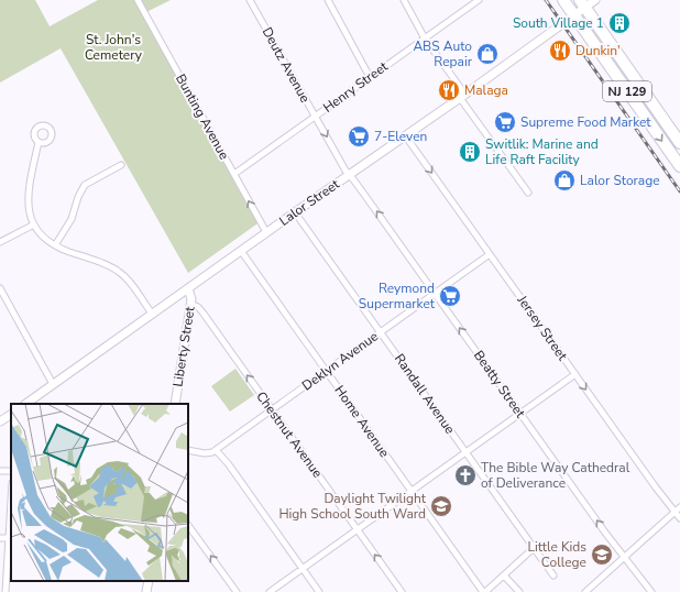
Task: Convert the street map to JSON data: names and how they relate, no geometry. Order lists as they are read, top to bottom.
{
  "streets": {
    "highway": ["NJ 129"],
    "main road": ["Lalor Street", "Liberty Street"],
    "street": [
      "Deutz Avenue",
      "Henry Street",
      "Bunting Avenue",
      "Jersey Street",
      "Deklyn Avenue",
      "Beatty Street",
      "Randall Avenue",
      "Home Avenue",
      "Chestnut Avenue"
    ]
  },
  "crossings": [
    ["Deutz Avenue", "Henry Street"],
    ["Deutz Avenue", "Lalor Street"],
    ["Deutz Avenue", "Beatty Street"],
    ["Henry Street", "Bunting Avenue"],
    ["NJ 129", "Lalor Street"],
    ["Bunting Avenue", "Lalor Street"],
    ["Lalor Street", "Jersey Street"],
    ["Lalor Street", "Liberty Street"],
    ["Lalor Street", "Beatty Street"],
    ["Lalor Street", "Randall Avenue"],
    ["Lalor Street", "Home Avenue"],
    ["Jersey Street", "Deklyn Avenue"],
    ["Liberty Street", "Chestnut Avenue"],
    ["Deklyn Avenue", "Beatty Street"],
    ["Deklyn Avenue", "Randall Avenue"],
    ["Deklyn Avenue", "Home Avenue"],
    ["Deklyn Avenue", "Chestnut Avenue"]
  ],
  "one_way": ["Jersey Street", "Beatty Street", "Chestnut Avenue"],
  "parks": ["St. John's Cemetery"],
  "places": {
    "building": ["South Village 1", "Switlik: Marine and Life Raft Facility"],
    "restaurant": ["Dunkin'", "Malaga"],
    "shop": ["ABS Auto Repair", "Lalor Storage"],
    "supermarket": ["Supreme Food Market", "7-Eleven", "Reymond Supermarket"],
    "church": ["The Bible Way Cathedral of Deliverance"],
    "school or university": ["Daylight Twilight High School South Ward", "Little Kids College"]
  }
}
